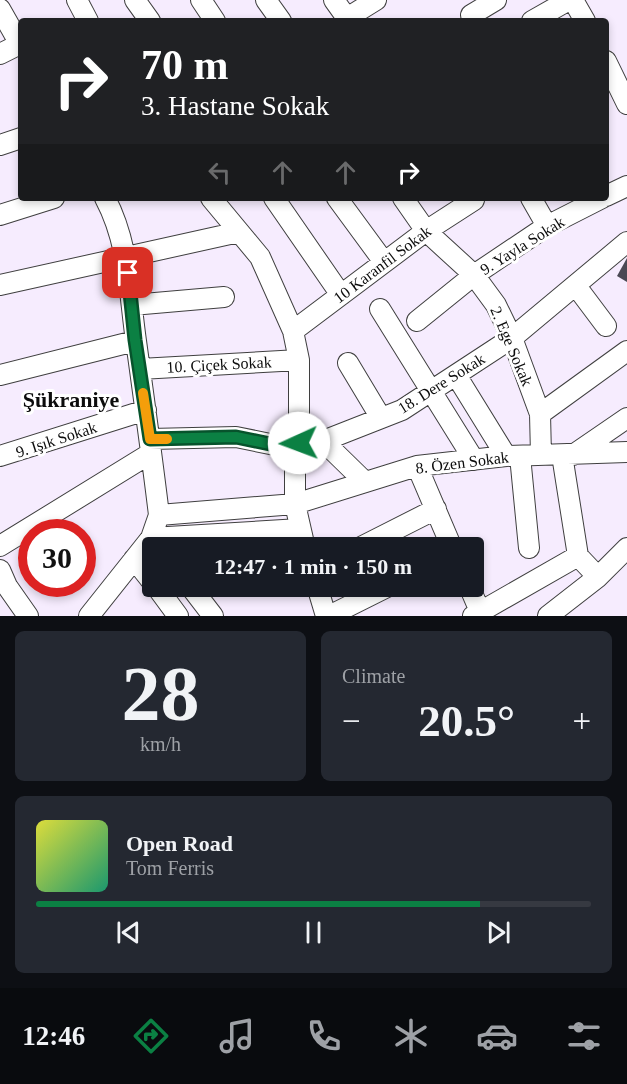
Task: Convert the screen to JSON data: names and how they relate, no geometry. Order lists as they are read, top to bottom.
{
  "streets": {
    "street": [
      "9. Yayla Sokak",
      "10 Karanfil Sokak",
      "2. Ege Sokak",
      "10. Çiçek Sokak",
      "18. Dere Sokak",
      "9. Işık Sokak",
      "8. Özen Sokak"
    ]
  },
  "crossings": [
    ["9. Yayla Sokak", "2. Ege Sokak"],
    ["10 Karanfil Sokak", "2. Ege Sokak"],
    ["2. Ege Sokak", "18. Dere Sokak"],
    ["2. Ege Sokak", "8. Özen Sokak"]
  ],
  "districts": ["Şükraniye"],
  "page": {
    "turn": ["70 m", "3. Hastane Sokak"],
    "limit": "30",
    "trip": "12:47 · 1 min · 150 m",
    "tile": [
      ["28", "km/h"],
      "Climate"
    ],
    "heat": ["−", "20.5°", "+"],
    "song": ["Open Road", "Tom Ferris"],
    "tabs": "12:46"
  }
}
